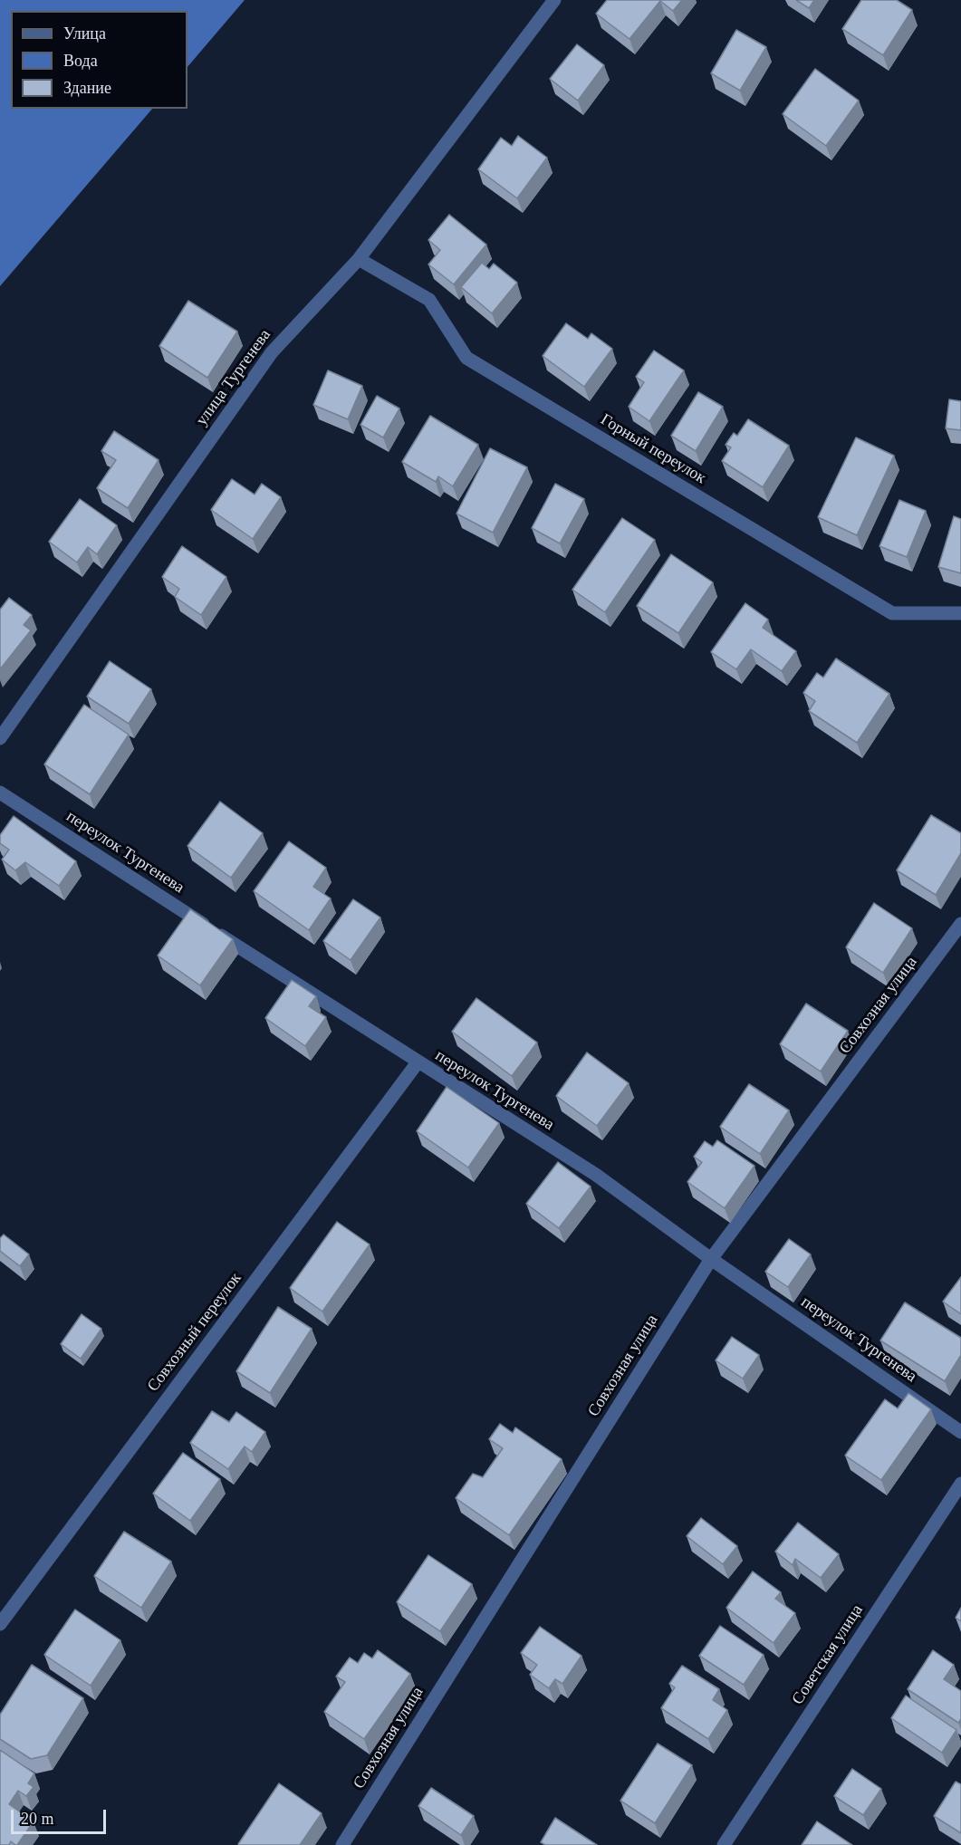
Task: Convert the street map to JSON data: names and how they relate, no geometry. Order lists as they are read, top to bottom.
{
  "streets": {
    "street": [
      "улица Тургенева",
      "Горный переулок",
      "переулок Тургенева",
      "Совхозная улица",
      "Совхозный переулок",
      "Советская улица"
    ]
  },
  "crossings": [
    ["улица Тургенева", "Горный переулок"],
    ["переулок Тургенева", "Совхозная улица"],
    ["переулок Тургенева", "Совхозный переулок"]
  ],
  "legend": ["Улица", "Вода", "Здание"],
  "scale_bar": "20 m"
}
